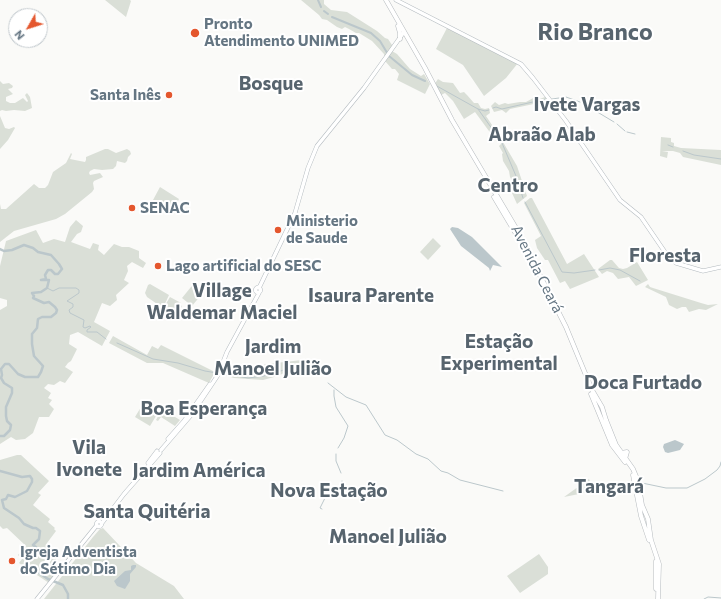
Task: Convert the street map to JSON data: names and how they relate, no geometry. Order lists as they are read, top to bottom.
{
  "streets": {
    "main road": ["Avenida Ceará"]
  },
  "districts": [
    "Rio Branco",
    "Bosque",
    "Ivete Vargas",
    "Abraão Alab",
    "Centro",
    "Floresta",
    "Village Waldemar Maciel",
    "Isaura Parente",
    "Estação Experimental",
    "Jardim Manoel Julião",
    "Doca Furtado",
    "Boa Esperança",
    "Vila Ivonete",
    "Jardim América",
    "Tangará",
    "Nova Estação",
    "Santa Quitéria",
    "Manoel Julião"
  ],
  "places": [
    "Pronto Atendimento UNIMED",
    "Santa Inês",
    "SENAC",
    "Ministerio de Saude",
    "Lago artificial do SESC",
    "Igreja Adventista do Sétimo Dia"
  ],
  "north": "bottom left"
}
